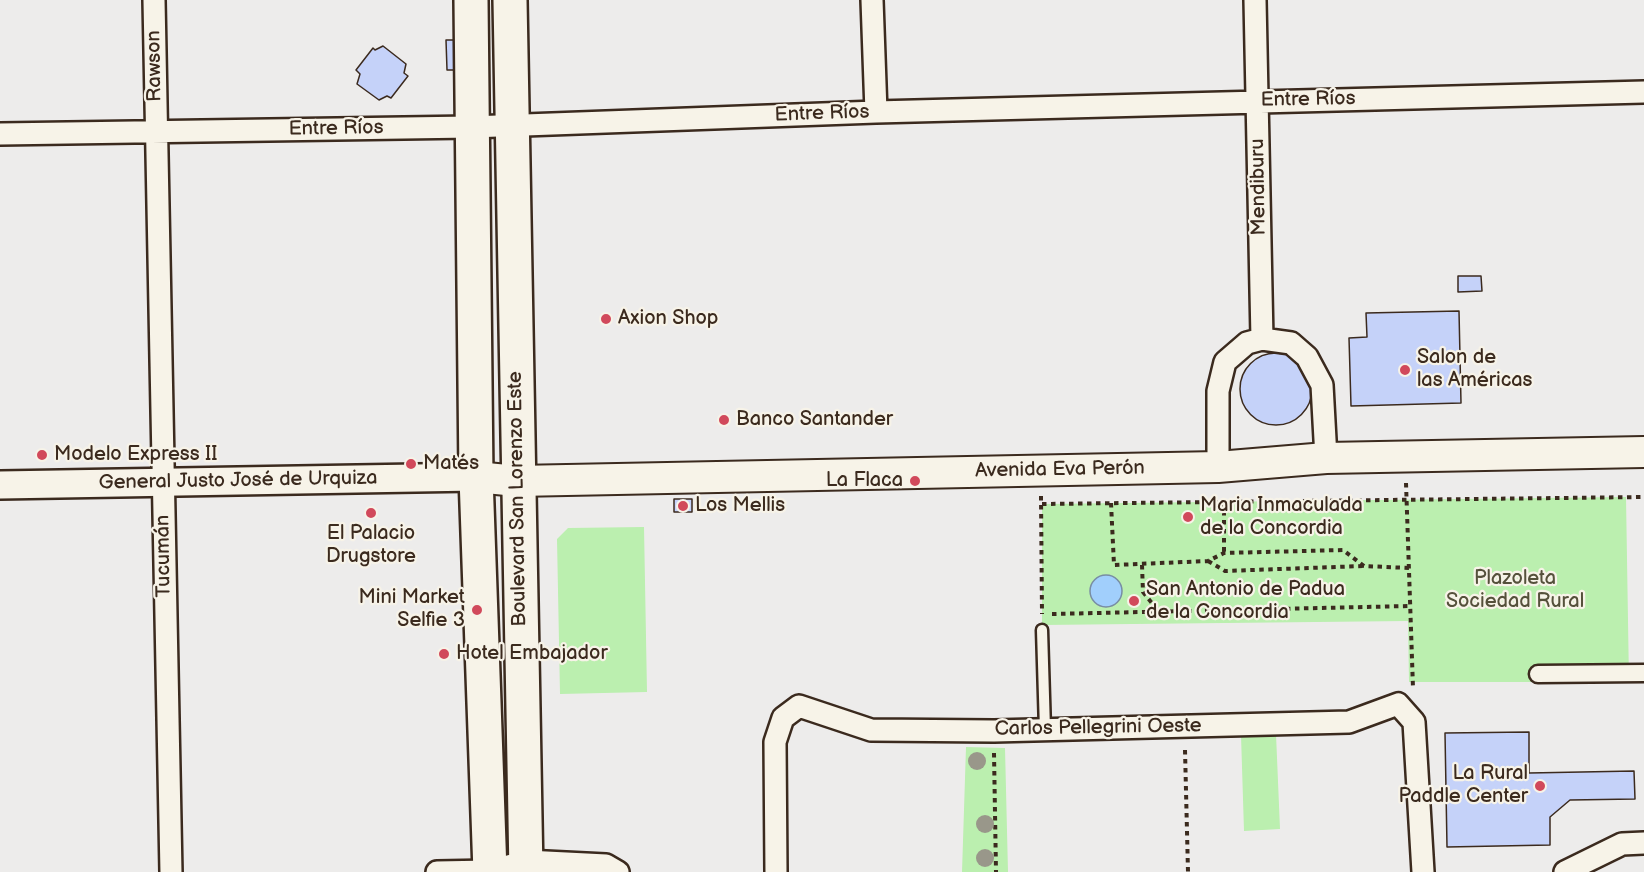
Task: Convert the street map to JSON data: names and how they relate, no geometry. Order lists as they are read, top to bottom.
{
  "streets": {
    "main road": ["Avenida Eva Perón", "Boulevard San Lorenzo Este"],
    "street": [
      "Rawson",
      "Entre Ríos",
      "Mendiburu",
      "General Justo José de Urquiza",
      "Tucumán",
      "Carlos Pellegrini Oeste"
    ]
  },
  "crossings": [
    ["Rawson", "Entre Ríos"],
    ["Rawson", "Tucumán"],
    ["Entre Ríos", "Mendiburu"],
    ["Entre Ríos", "Boulevard San Lorenzo Este"],
    ["Entre Ríos", "Tucumán"],
    ["Avenida Eva Perón", "General Justo José de Urquiza"],
    ["Avenida Eva Perón", "Boulevard San Lorenzo Este"],
    ["General Justo José de Urquiza", "Boulevard San Lorenzo Este"],
    ["General Justo José de Urquiza", "Tucumán"]
  ],
  "parks": ["Plazoleta Sociedad Rural"],
  "places": [
    "Axion Shop",
    "Salon de las Américas",
    "Banco Santander",
    "Modelo Express II",
    "Matés",
    "La Flaca",
    "Los Mellis",
    "El Palacio Drugstore",
    "Maria Inmaculada de la Concordia",
    "San Antonio de Padua de la Concordia",
    "Mini Market Selfie 3",
    "Hotel Embajador",
    "La Rural Paddle Center"
  ]
}
